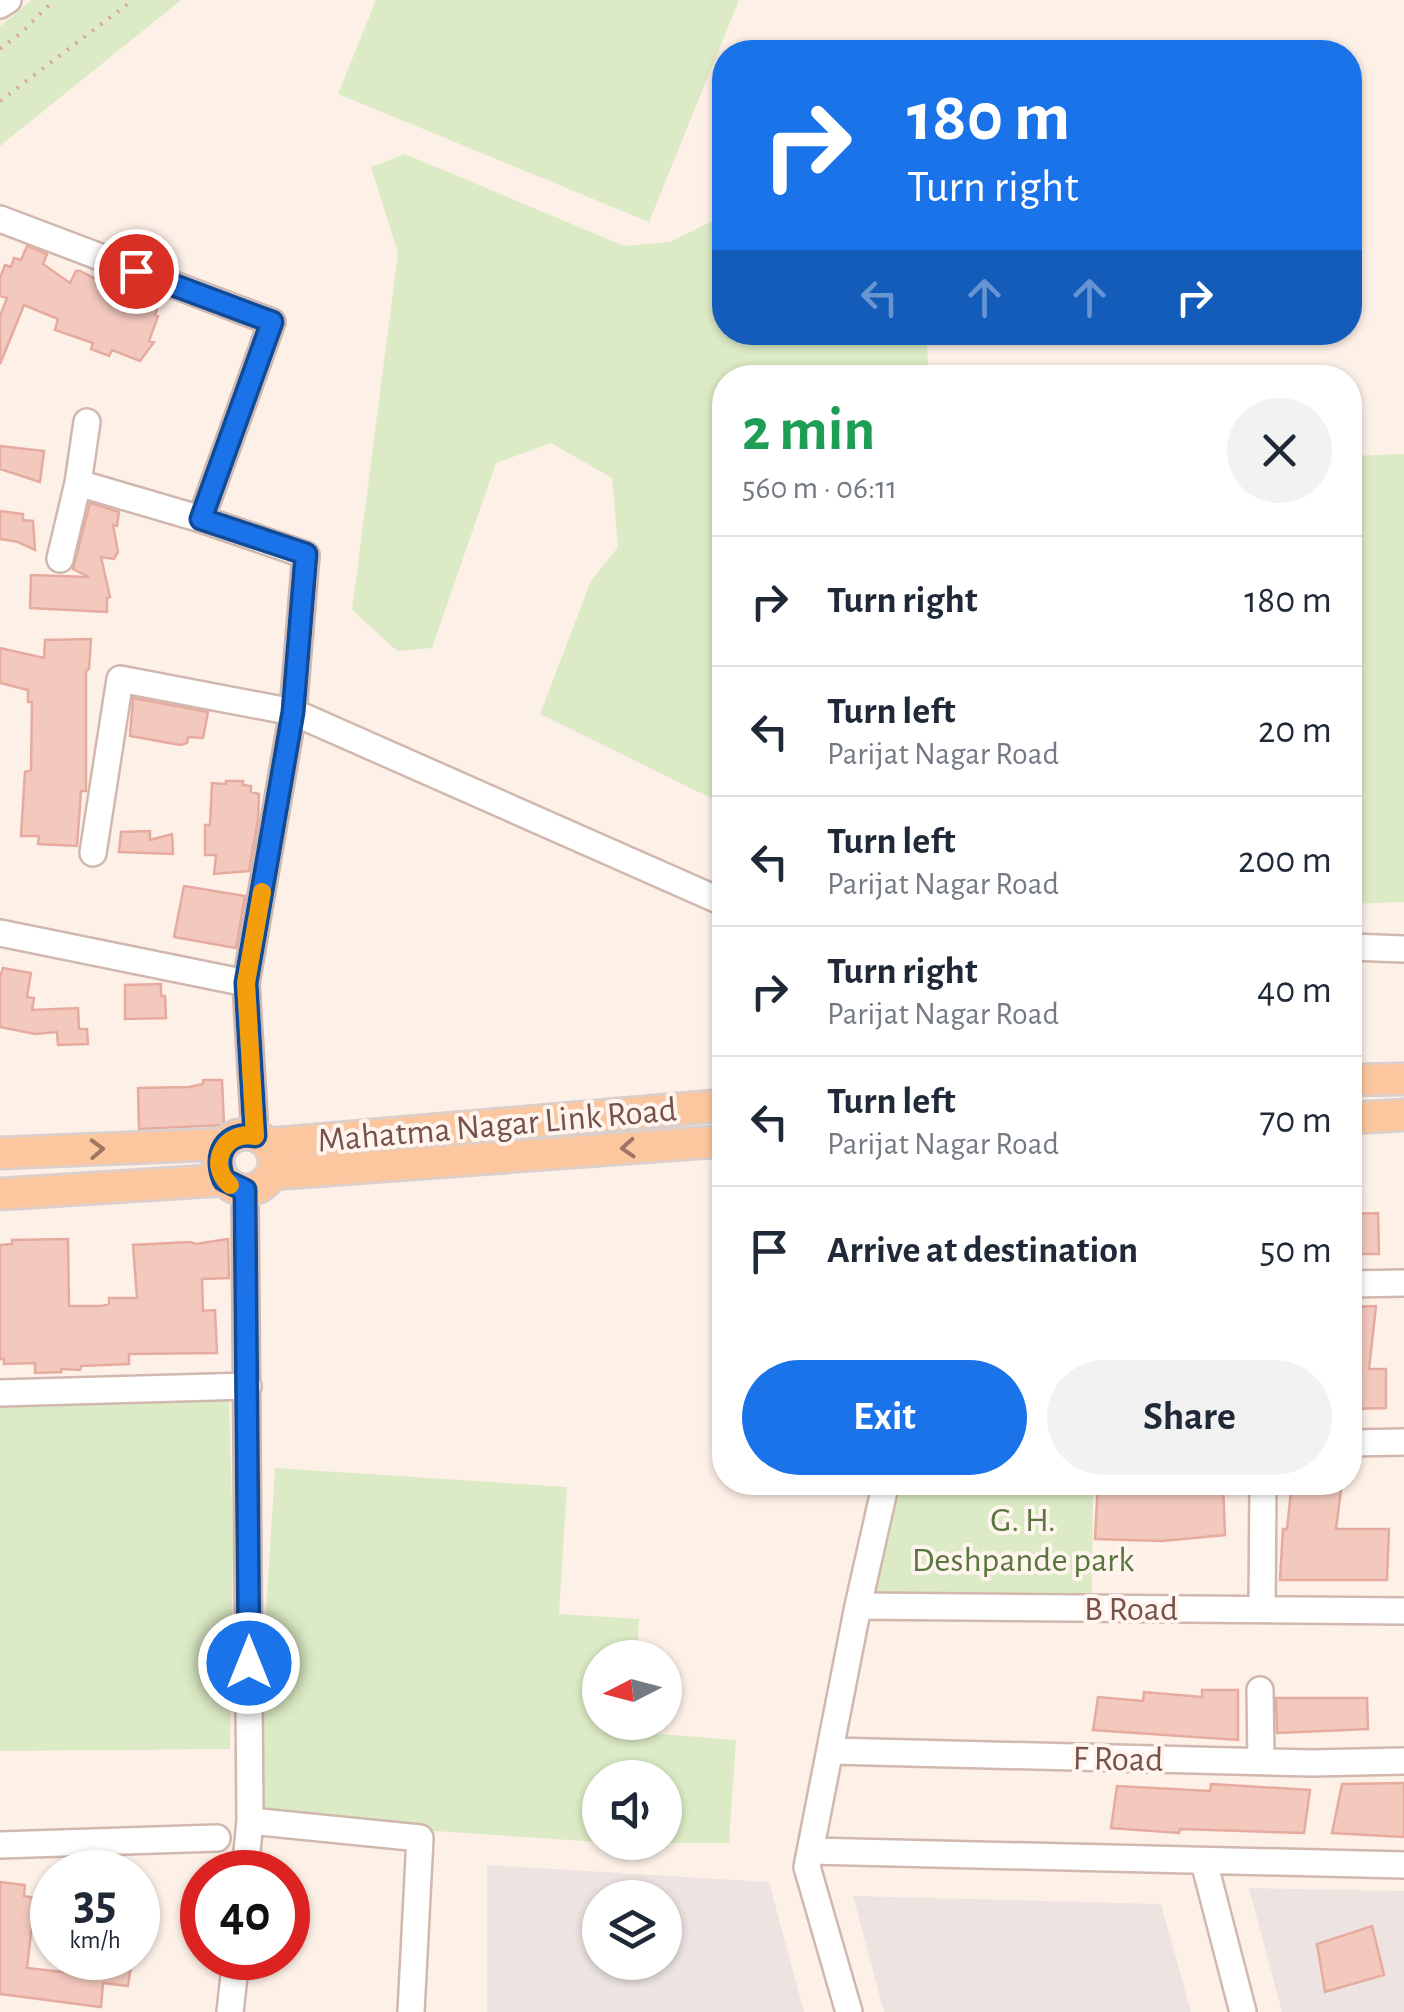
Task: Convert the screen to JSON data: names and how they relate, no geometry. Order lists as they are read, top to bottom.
{
  "streets": {
    "main road": ["Mahatma Nagar Link Road"],
    "street": ["B Road", "F Road"]
  },
  "parks": ["G. H. Deshpande park"],
  "north": "left",
  "page": {
    "turn": ["180 m", "Turn right"],
    "heading": ["2 min", "560 m · 06:11"],
    "list": [
      {
        "name": "Turn right",
        "value": "180 m"
      },
      {
        "name": "Turn left",
        "note": "Parijat Nagar Road",
        "value": "20 m"
      },
      {
        "name": "Turn left",
        "note": "Parijat Nagar Road",
        "value": "200 m"
      },
      {
        "name": "Turn right",
        "note": "Parijat Nagar Road",
        "value": "40 m"
      },
      {
        "name": "Turn left",
        "note": "Parijat Nagar Road",
        "value": "70 m"
      },
      {
        "name": "Arrive at destination",
        "value": "50 m"
      }
    ],
    "buttons": ["Exit", "Share"],
    "speed": "35 km/h",
    "limit": "40"
  }
}
